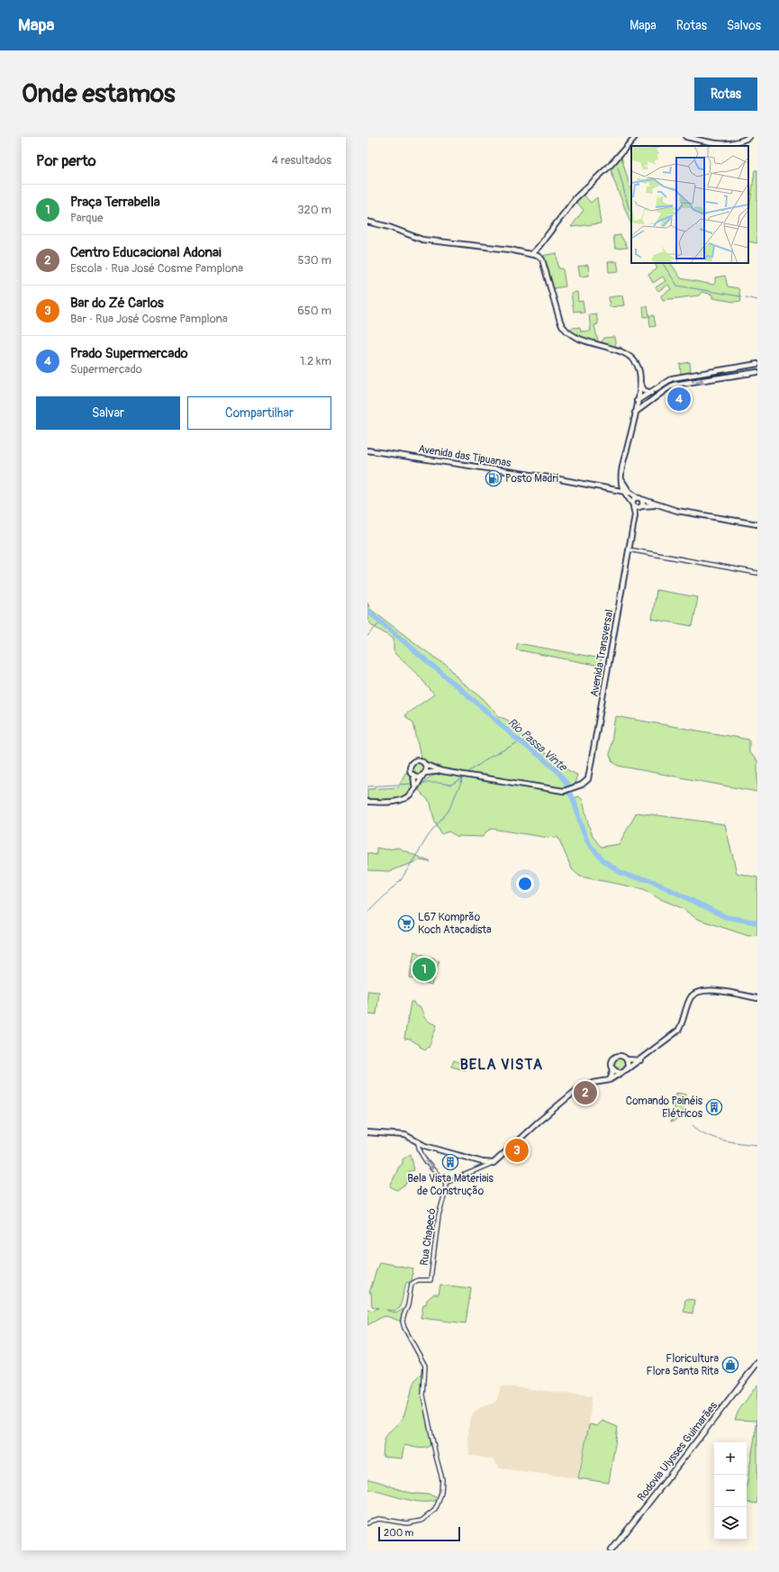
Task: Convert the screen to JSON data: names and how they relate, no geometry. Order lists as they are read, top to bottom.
{
  "streets": {
    "highway": ["Rodovia Ulysses Guimarães"],
    "main road": ["Avenida das Tipuanas", "Avenida Transversal"],
    "street": ["Rua Chapecó"]
  },
  "districts": ["BELA VISTA"],
  "water": ["Rio Passa Vinte"],
  "places": {
    "fuel station": ["Posto Madri"],
    "supermarket": ["L67 Komprão Koch Atacadista"],
    "building": ["Comando Painéis Elétricos", "Bela Vista Materiais de Construção"],
    "shop": ["Floricultura Flora Santa Rita"]
  },
  "scale_bar": "200 m",
  "page": {
    "header": "Mapa",
    "nav": ["Mapa", "Rotas", "Salvos"],
    "buttons": [
      "Rotas",
      ["Salvar", "Compartilhar"]
    ],
    "title": "Onde estamos",
    "heading": ["Por perto", "4 resultados"],
    "list": [
      {
        "mark": "1",
        "name": "Praça Terrabella",
        "note": "Parque",
        "value": "320 m"
      },
      {
        "mark": "2",
        "name": "Centro Educacional Adonai",
        "note": "Escola · Rua José Cosme Pamplona",
        "value": "530 m"
      },
      {
        "mark": "3",
        "name": "Bar do Zé Carlos",
        "note": "Bar · Rua José Cosme Pamplona",
        "value": "650 m"
      },
      {
        "mark": "4",
        "name": "Prado Supermercado",
        "note": "Supermercado",
        "value": "1.2 km"
      }
    ],
    "pins": [
      "4",
      "1",
      "2",
      "3"
    ],
    "map_buttons": ["+", "−"],
    "scale": "200 m"
  }
}
